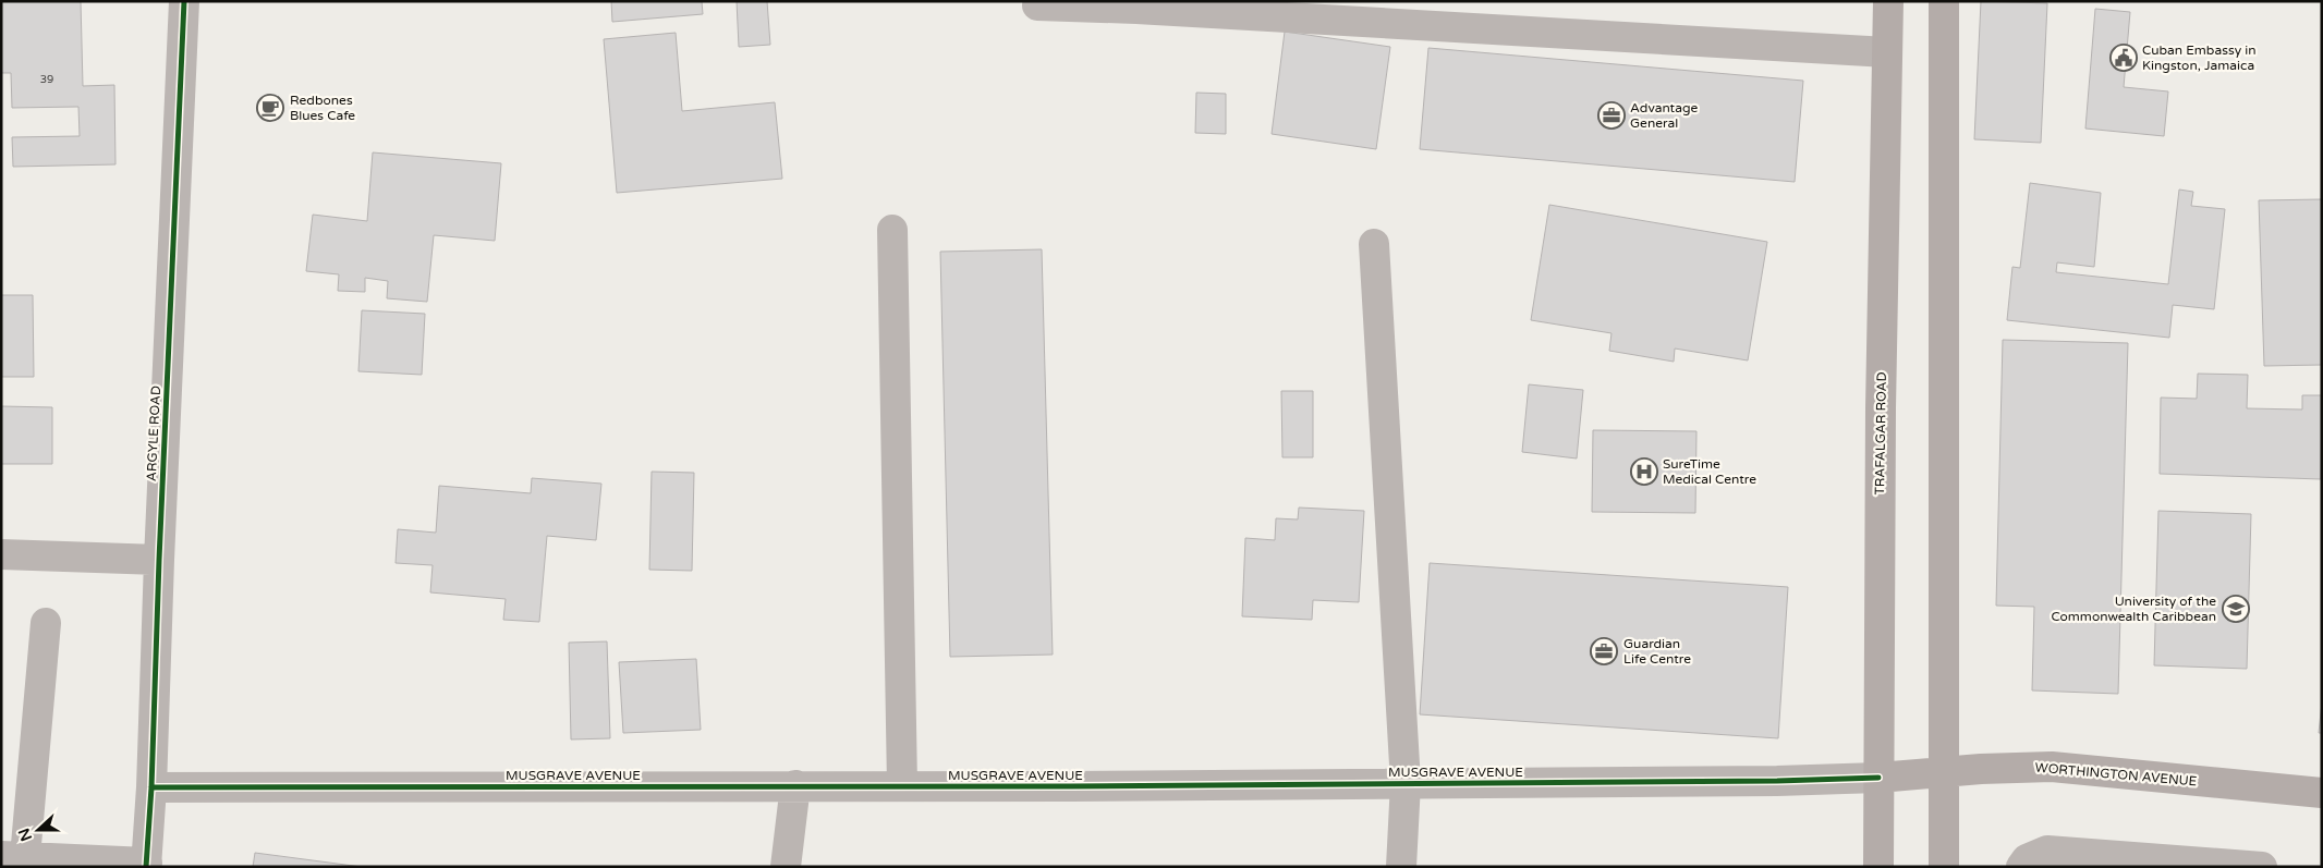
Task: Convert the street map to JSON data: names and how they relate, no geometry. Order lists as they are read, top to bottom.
{
  "streets": {
    "main road": ["TRAFALGAR ROAD", "WORTHINGTON AVENUE"],
    "street": ["ARGYLE ROAD", "MUSGRAVE AVENUE"]
  },
  "crossings": [
    ["ARGYLE ROAD", "MUSGRAVE AVENUE"],
    ["TRAFALGAR ROAD", "MUSGRAVE AVENUE"],
    ["TRAFALGAR ROAD", "WORTHINGTON AVENUE"],
    ["MUSGRAVE AVENUE", "WORTHINGTON AVENUE"]
  ],
  "places": {
    "public building": ["Cuban Embassy in Kingston, Jamaica"],
    "cafe": ["Redbones Blues Cafe"],
    "office": ["Advantage General", "Guardian Life Centre"],
    "hospital": ["SureTime Medical Centre"],
    "school or university": ["University of the Commonwealth Caribbean"]
  },
  "house_numbers": ["39"],
  "north": "left"
}
